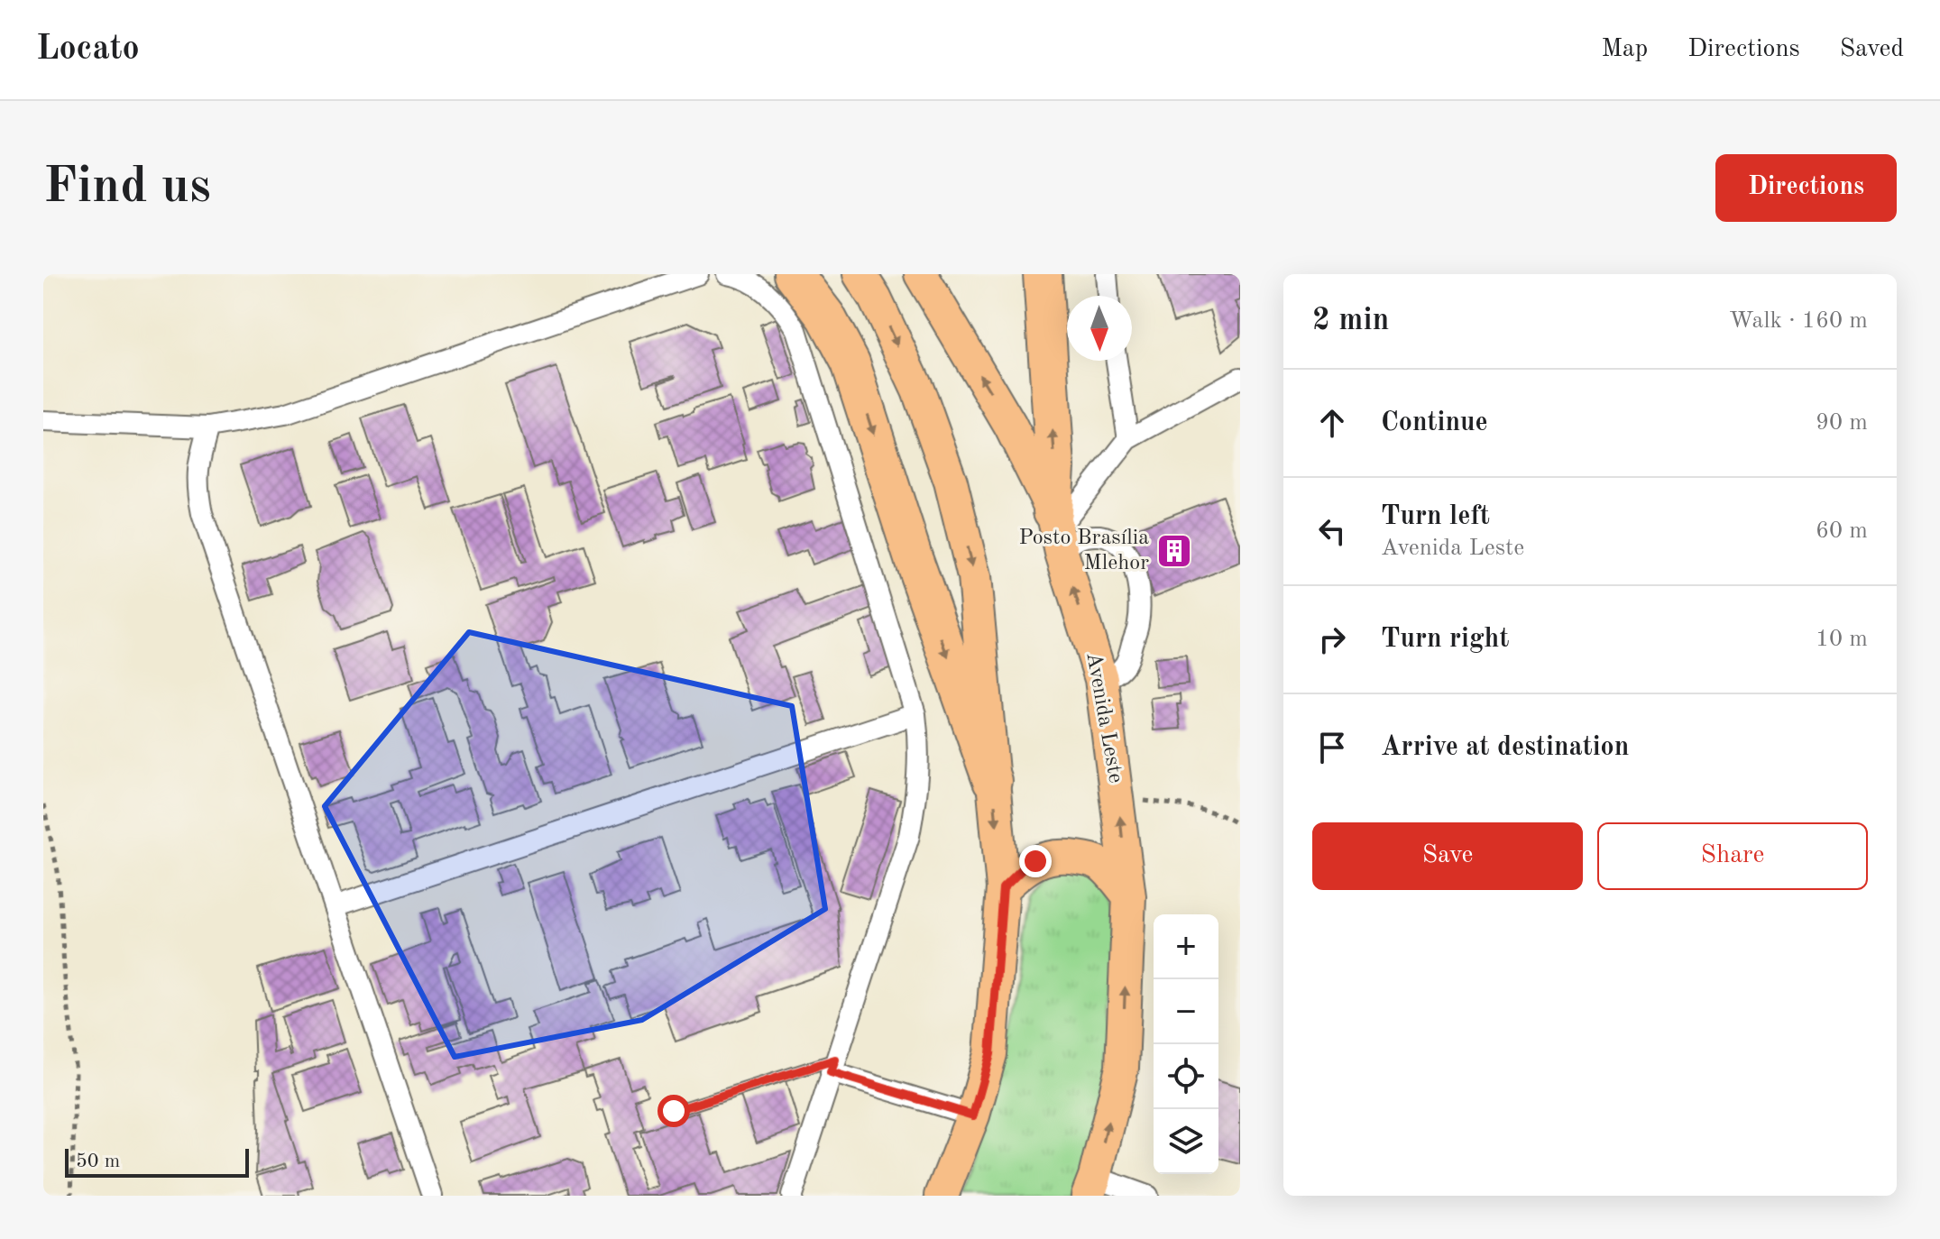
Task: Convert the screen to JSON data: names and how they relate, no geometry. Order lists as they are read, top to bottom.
{
  "streets": {
    "main road": ["Avenida Leste"]
  },
  "places": {
    "building": ["Posto Brasília Mlehor"]
  },
  "scale_bar": "50 m",
  "north": "bottom",
  "page": {
    "header": "Locato",
    "nav": ["Map", "Directions", "Saved"],
    "buttons": [
      "Directions",
      ["Save", "Share"]
    ],
    "title": "Find us",
    "heading": ["2 min", "Walk · 160 m"],
    "list": [
      ["Continue", "90 m"],
      ["Turn left", "Avenida Leste", "60 m"],
      ["Turn right", "10 m"],
      "Arrive at destination"
    ],
    "map_buttons": ["+", "−"],
    "scale": "50 m"
  }
}
